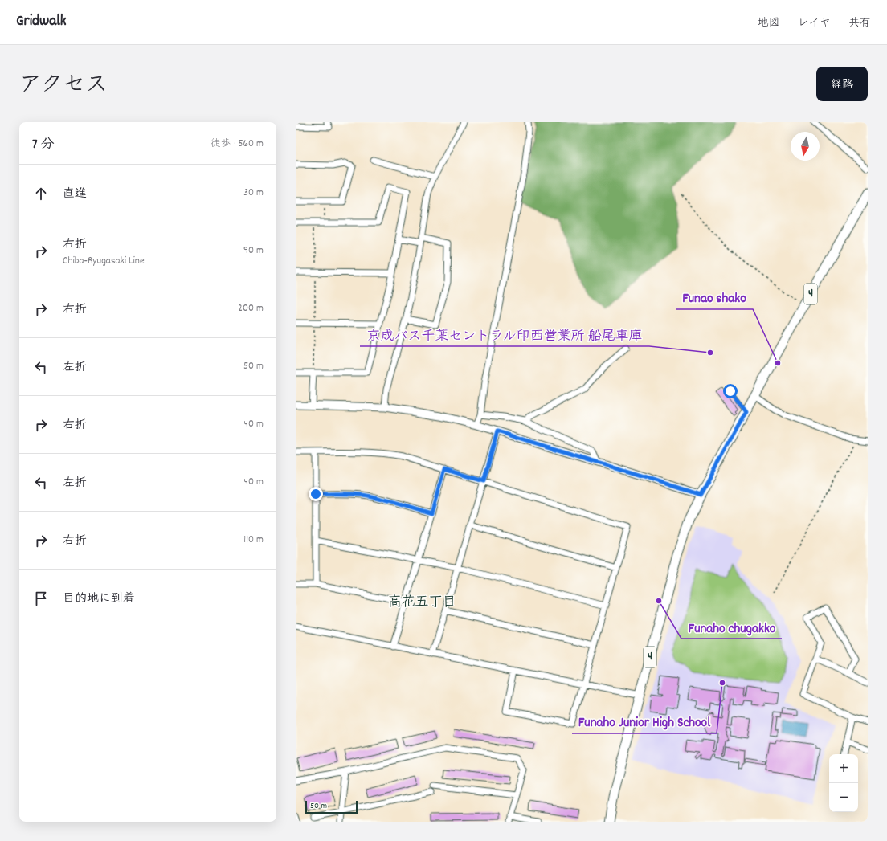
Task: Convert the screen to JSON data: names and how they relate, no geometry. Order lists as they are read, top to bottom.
{
  "streets": {
    "main road": ["4"]
  },
  "districts": ["高花五丁目"],
  "places": [
    "京成バス千葉セントラル印西営業所 船尾車庫",
    "Funao shako",
    "Funaho chugakko",
    "Funaho Junior High School"
  ],
  "scale_bar": "50 m",
  "north": "bottom",
  "page": {
    "header": "Gridwalk",
    "nav": ["地図", "レイヤ", "共有"],
    "title": "アクセス",
    "buttons": "経路",
    "heading": ["7 分", "徒歩 · 560 m"],
    "list": [
      ["直進", "30 m"],
      ["右折", "Chiba-Ryugasaki Line", "90 m"],
      ["右折", "200 m"],
      ["左折", "50 m"],
      ["右折", "40 m"],
      ["左折", "40 m"],
      ["右折", "110 m"],
      "目的地に到着"
    ],
    "map_buttons": ["+", "−"],
    "scale": "50 m"
  }
}
